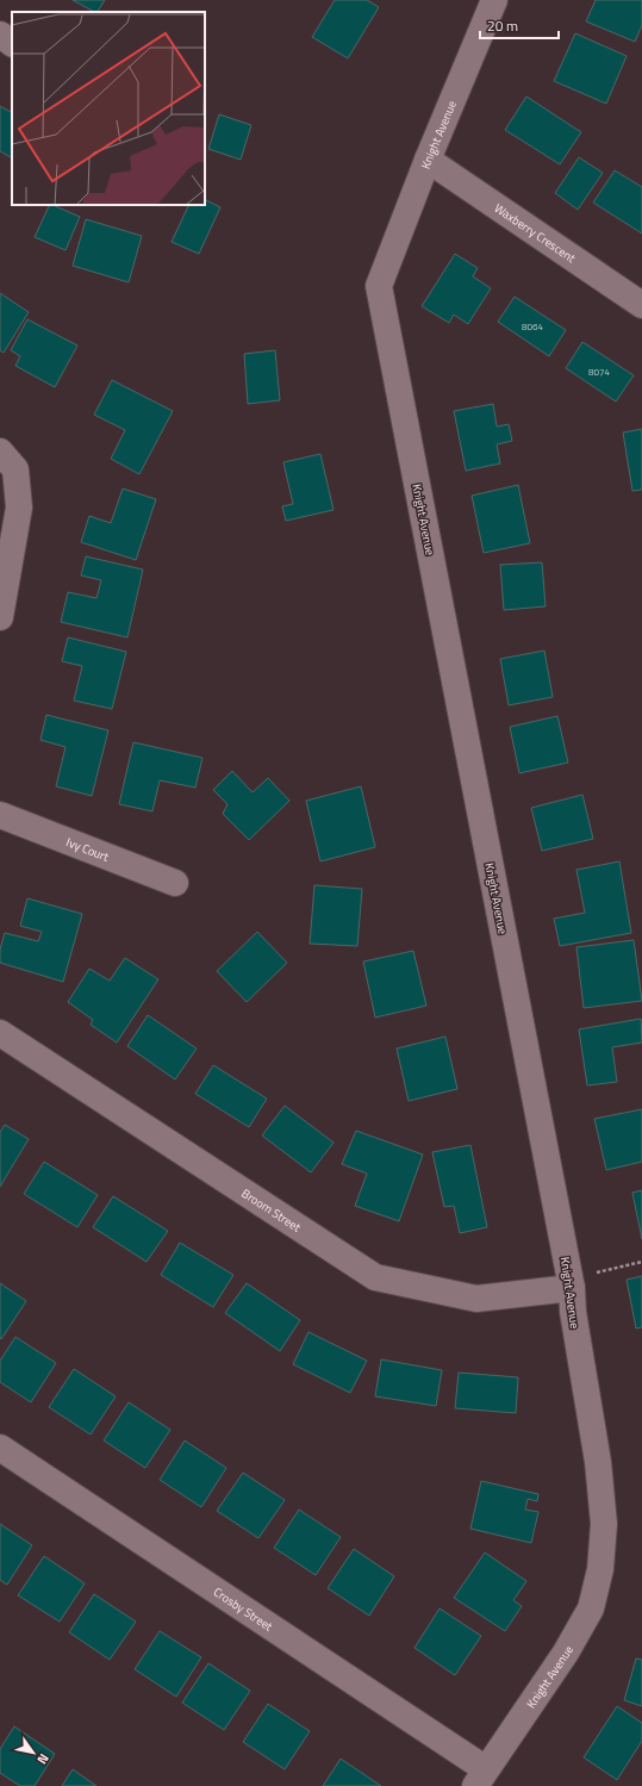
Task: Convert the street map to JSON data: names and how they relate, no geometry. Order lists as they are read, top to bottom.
{
  "streets": {
    "street": [
      "Knight Avenue",
      "Waxberry Crescent",
      "Ivy Court",
      "Broom Street",
      "Crosby Street"
    ]
  },
  "crossings": [
    ["Knight Avenue", "Waxberry Crescent"],
    ["Knight Avenue", "Broom Street"],
    ["Knight Avenue", "Crosby Street"]
  ],
  "house_numbers": ["8064", "8074"],
  "scale_bar": "20 m",
  "north": "bottom right"
}
